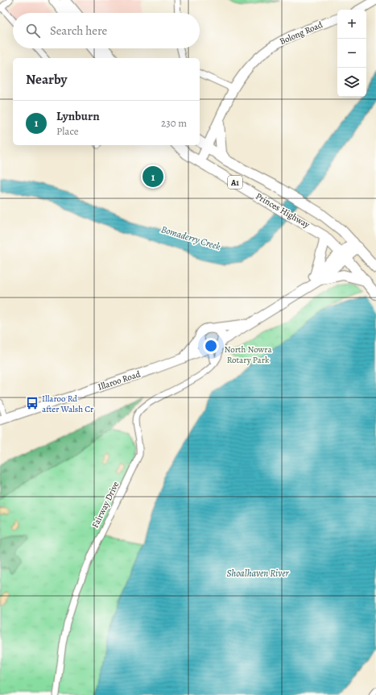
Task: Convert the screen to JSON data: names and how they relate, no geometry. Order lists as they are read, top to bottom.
{
  "streets": {
    "highway": ["A1", "Princes Highway"],
    "main road": ["Bolong Road", "Illaroo Road"],
    "street": ["Fairway Drive"]
  },
  "crossings": [
    ["Bolong Road", "Princes Highway"],
    ["Princes Highway", "Illaroo Road"],
    ["Illaroo Road", "Fairway Drive"]
  ],
  "water": ["Bomaderry Creek", "Shoalhaven River"],
  "parks": ["North Nowra Rotary Park"],
  "places": {
    "bus stop": ["Illaroo Rd after Walsh Cr"]
  },
  "page": {
    "map_buttons": ["+", "−"],
    "search": "Search here",
    "heading": "Nearby",
    "list": [
      {
        "mark": "1",
        "name": "Lynburn",
        "note": "Place",
        "value": "230 m"
      }
    ],
    "pins": "1"
  }
}
